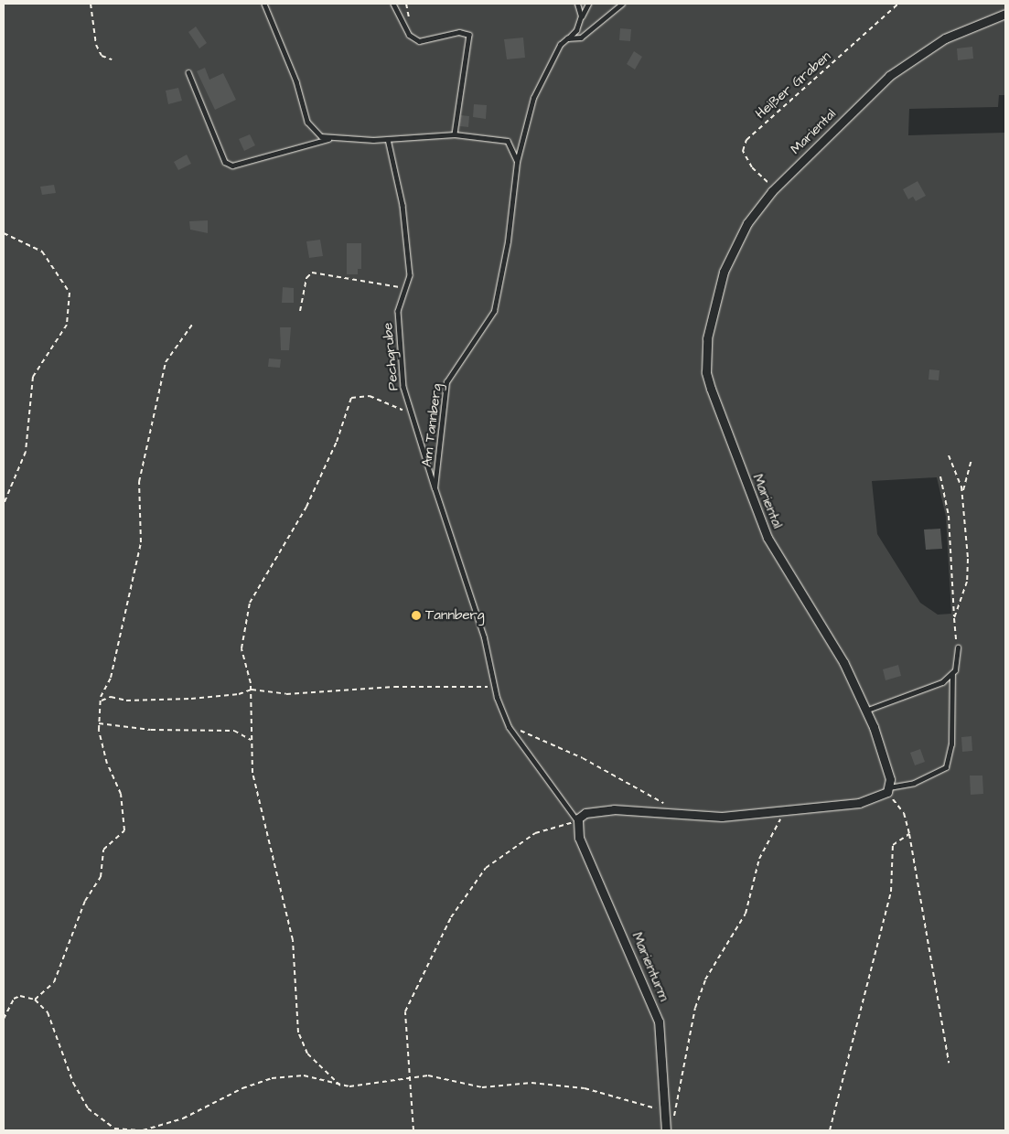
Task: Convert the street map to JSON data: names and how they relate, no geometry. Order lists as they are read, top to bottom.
{
  "streets": {
    "street": ["Mariental", "Marienturm"],
    "lane": ["Pechgrube", "Am Tannberg"],
    "path": ["Heißer Graben"]
  },
  "crossings": [
    ["Heißer Graben", "Mariental"],
    ["Pechgrube", "Am Tannberg"],
    ["Am Tannberg", "Marienturm"]
  ],
  "places": ["Tannberg"]
}
